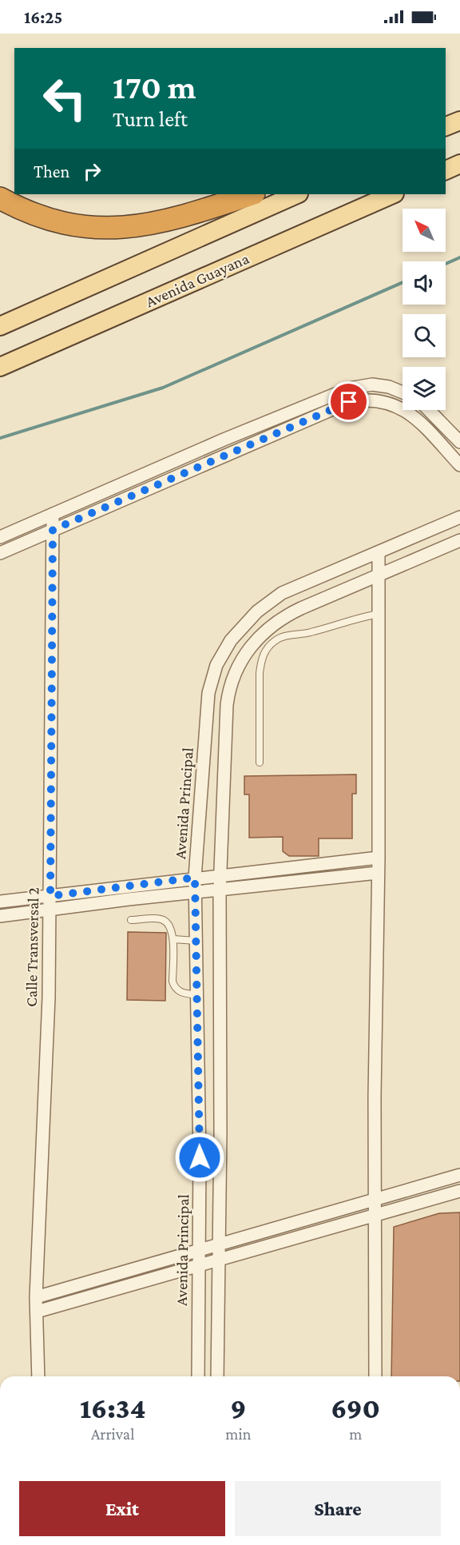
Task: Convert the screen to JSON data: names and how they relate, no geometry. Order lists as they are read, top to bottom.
{
  "streets": {
    "main road": ["Avenida Guayana"],
    "street": ["Avenida Principal", "Calle Transversal 2"]
  },
  "north": "top left",
  "page": {
    "status": "16:25",
    "turn": ["170 m", "Turn left"],
    "then": "Then",
    "eta": [
      "16:34",
      "Arrival",
      "9",
      "min",
      "690",
      "m"
    ],
    "buttons": ["Exit", "Share"]
  }
}
